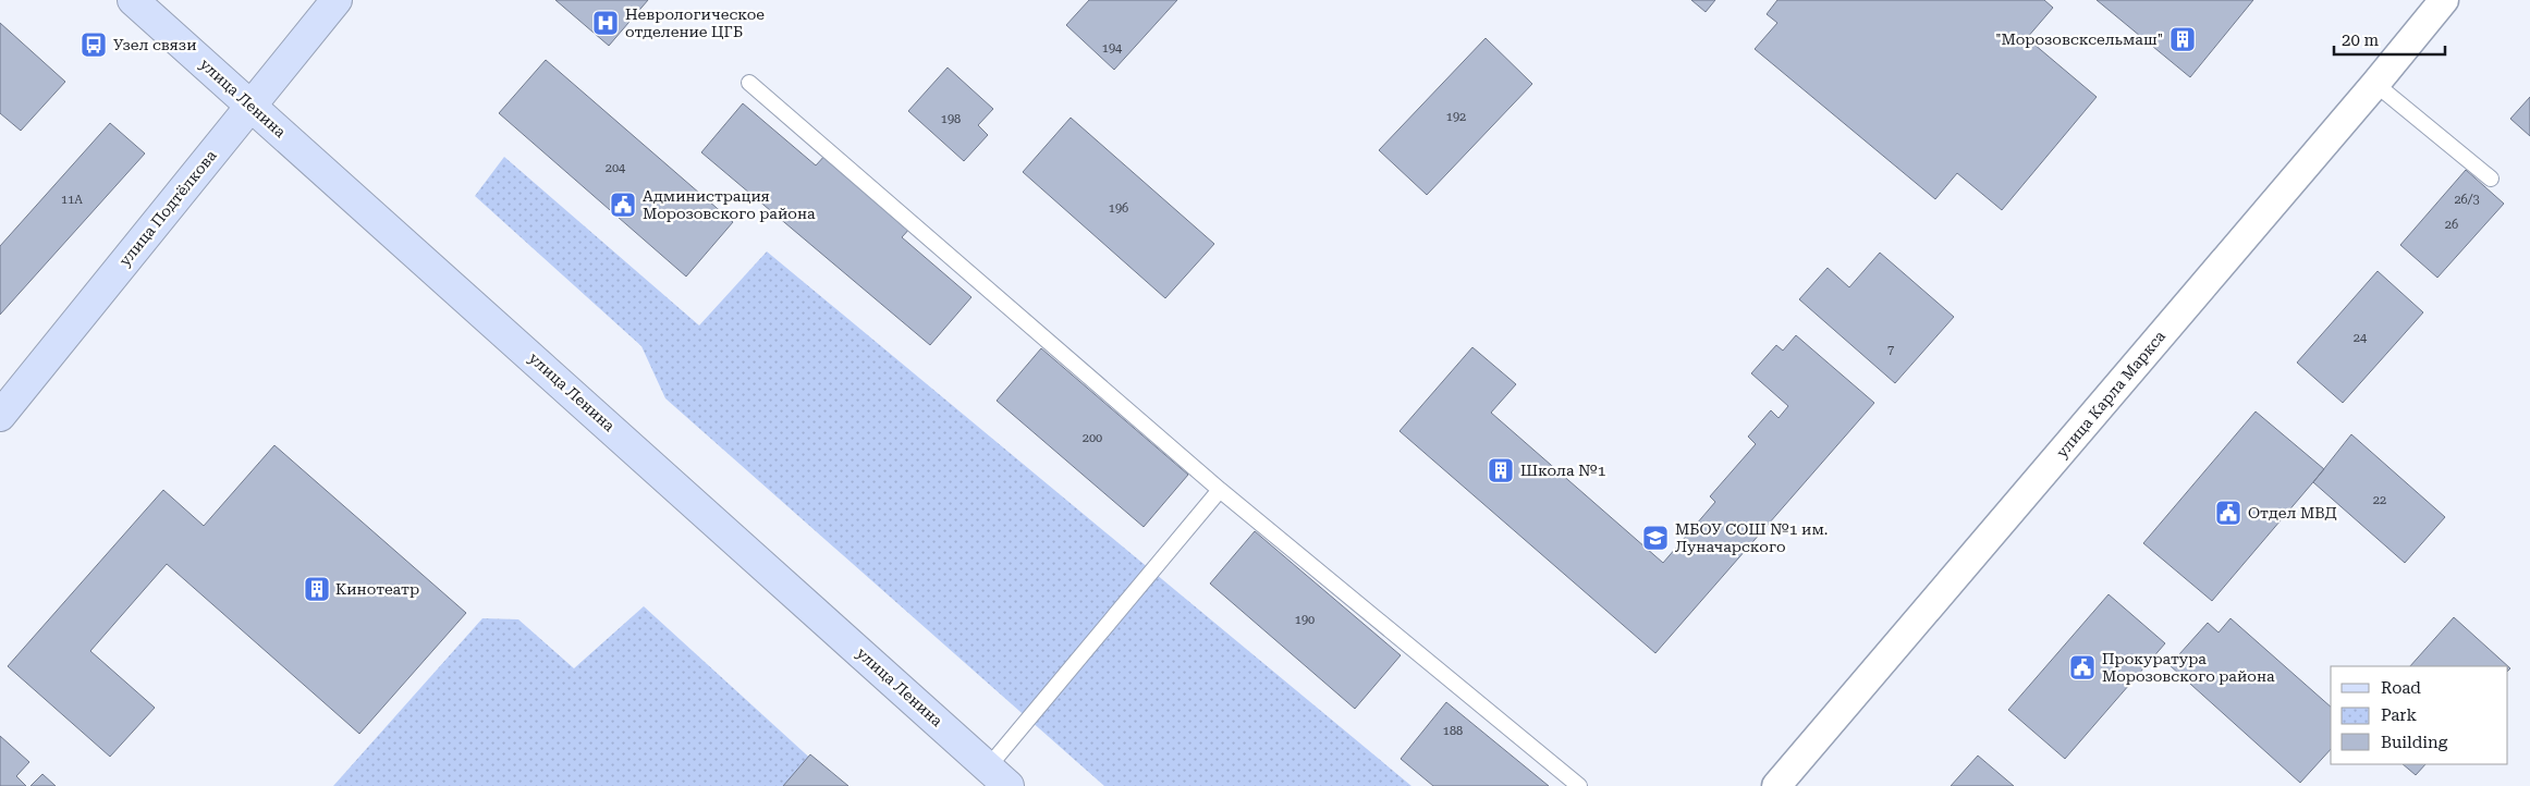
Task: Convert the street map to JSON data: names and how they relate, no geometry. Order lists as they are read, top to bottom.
{
  "streets": {
    "street": ["улица Ленина", "улица Подтёлкова", "улица Карла Маркса"]
  },
  "crossings": [
    ["улица Ленина", "улица Подтёлкова"]
  ],
  "places": {
    "hospital": ["Неврологическое отделение ЦГБ"],
    "building": ["\"Морозовсксельмаш\"", "Школа №1", "Кинотеатр"],
    "bus stop": ["Узел связи"],
    "public building": ["Администрация Морозовского района", "Отдел МВД", "Прокуратура Морозовского района"],
    "school or university": ["МБОУ СОШ №1 им. Луначарского"]
  },
  "house_numbers": [
    "194",
    "192",
    "198",
    "204",
    "11А",
    "26/3",
    "196",
    "26",
    "24",
    "7",
    "200",
    "22",
    "190",
    "188"
  ],
  "legend": ["Road", "Park", "Building"],
  "scale_bar": "20 m"
}
